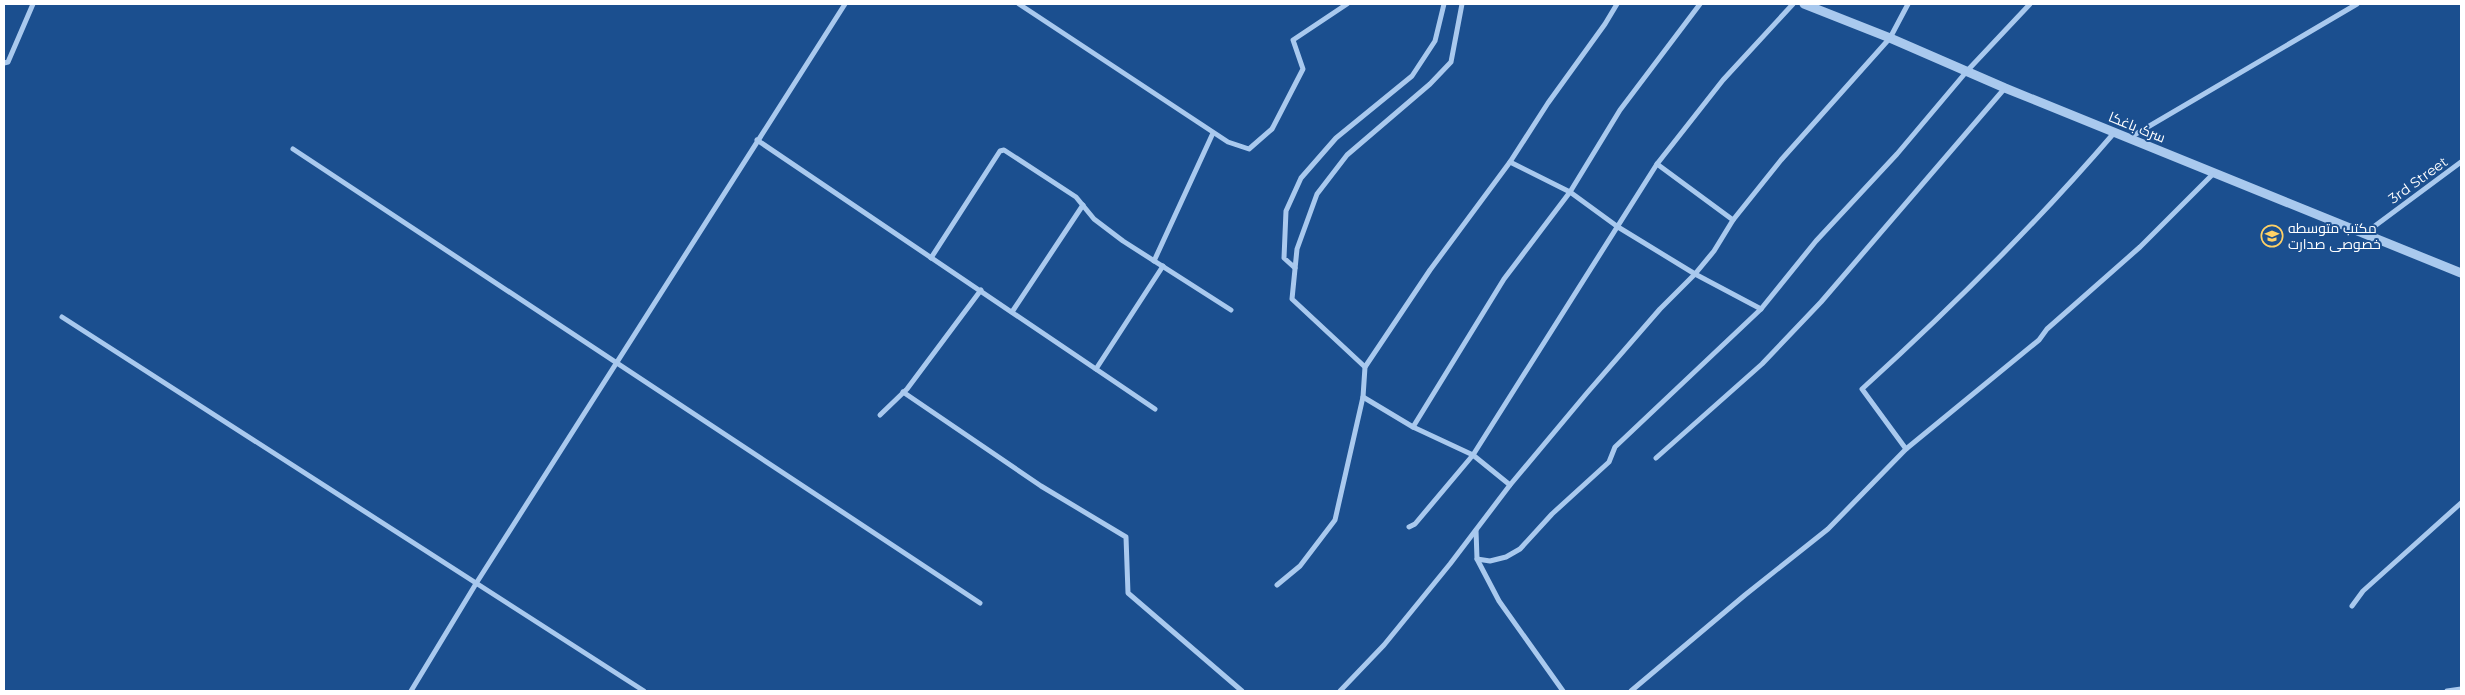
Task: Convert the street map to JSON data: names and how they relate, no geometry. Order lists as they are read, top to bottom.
{
  "streets": {
    "street": ["سرک باغکا", "3rd Street"]
  },
  "crossings": [
    ["سرک باغکا", "3rd Street"]
  ],
  "places": {
    "school or university": ["مکتب متوسطه خصوصی صدارت"]
  }
}
